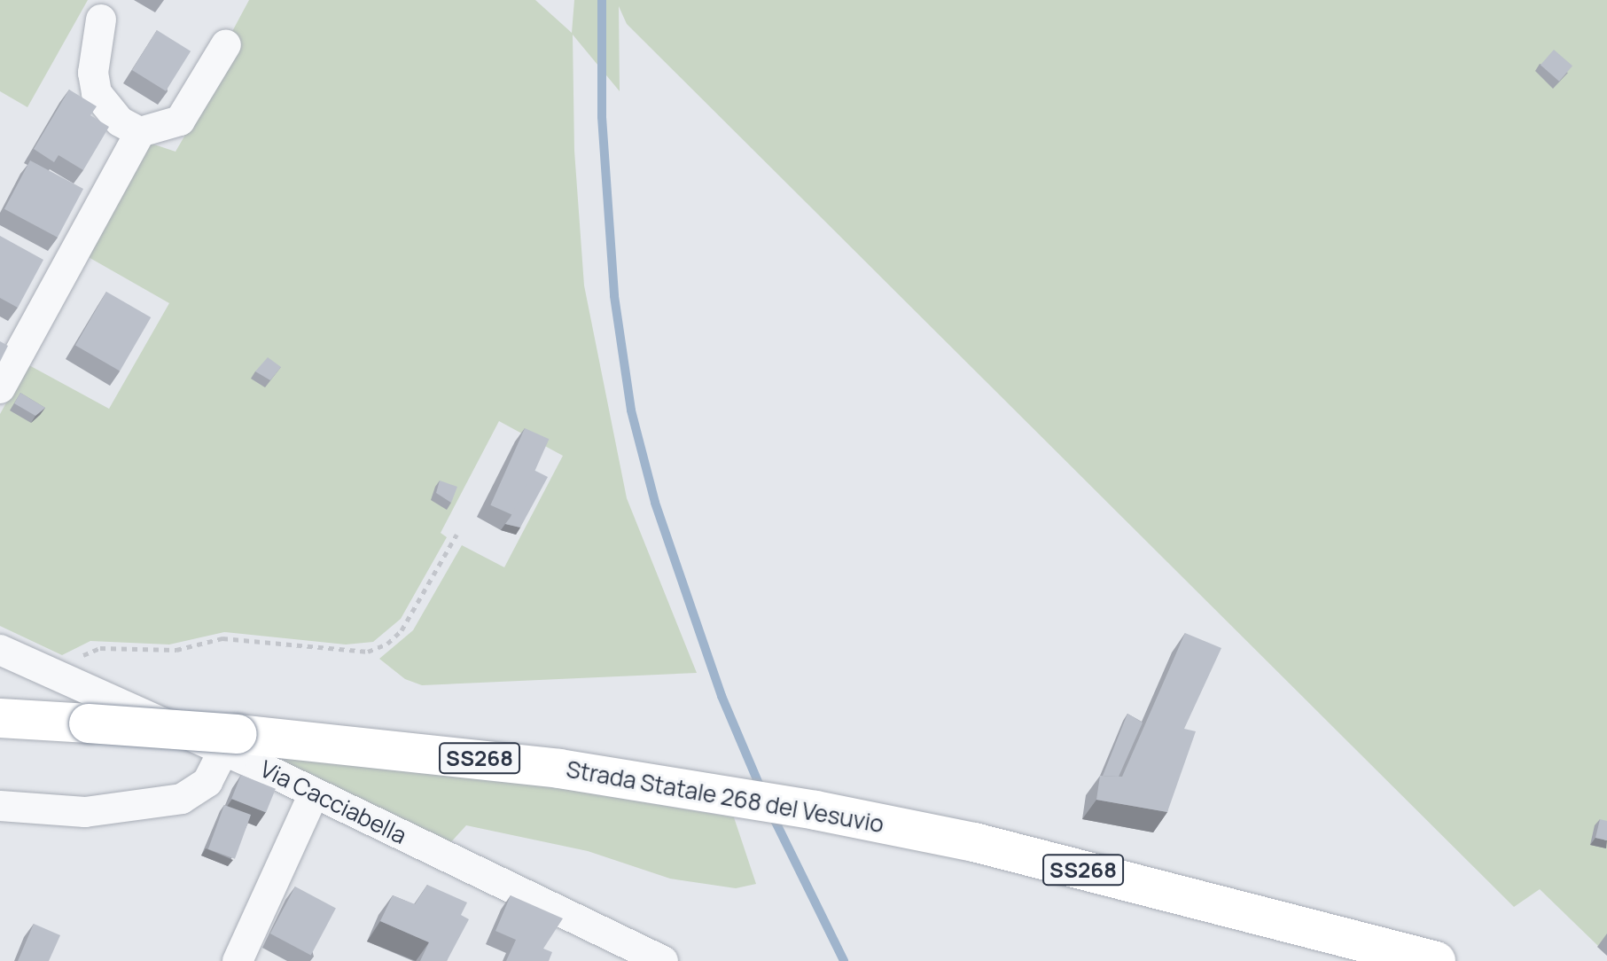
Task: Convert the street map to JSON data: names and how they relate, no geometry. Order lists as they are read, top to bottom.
{
  "streets": {
    "highway": ["SS268", "Strada Statale 268 del Vesuvio"],
    "street": ["Via Cacciabella"]
  },
  "crossings": [
    ["Strada Statale 268 del Vesuvio", "Via Cacciabella"]
  ]
}
